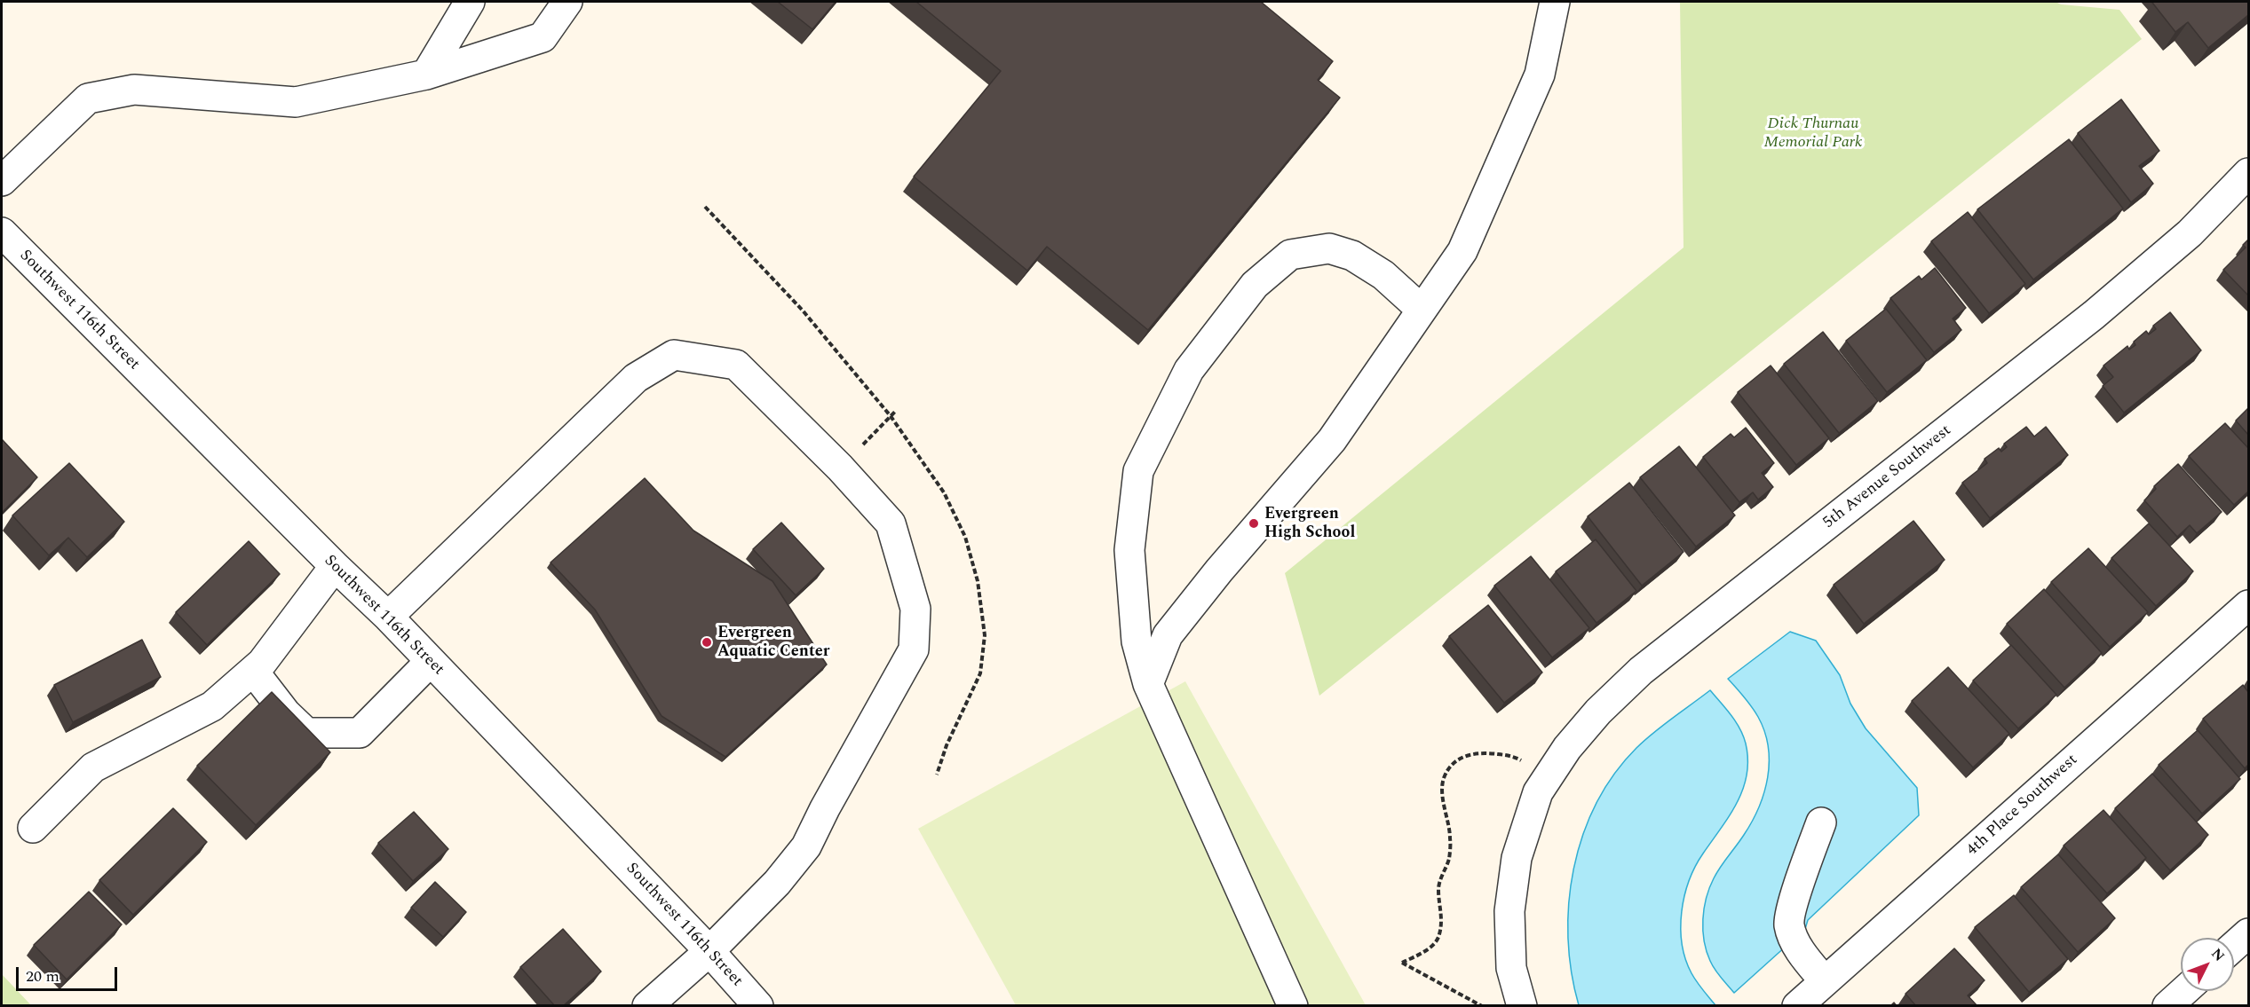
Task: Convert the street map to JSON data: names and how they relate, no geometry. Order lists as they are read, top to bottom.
{
  "streets": {
    "street": ["Southwest 116th Street", "5th Avenue Southwest", "4th Place Southwest"]
  },
  "parks": ["Dick Thurnau Memorial Park"],
  "places": ["Evergreen High School", "Evergreen Aquatic Center"],
  "scale_bar": "20 m",
  "north": "top right"
}
